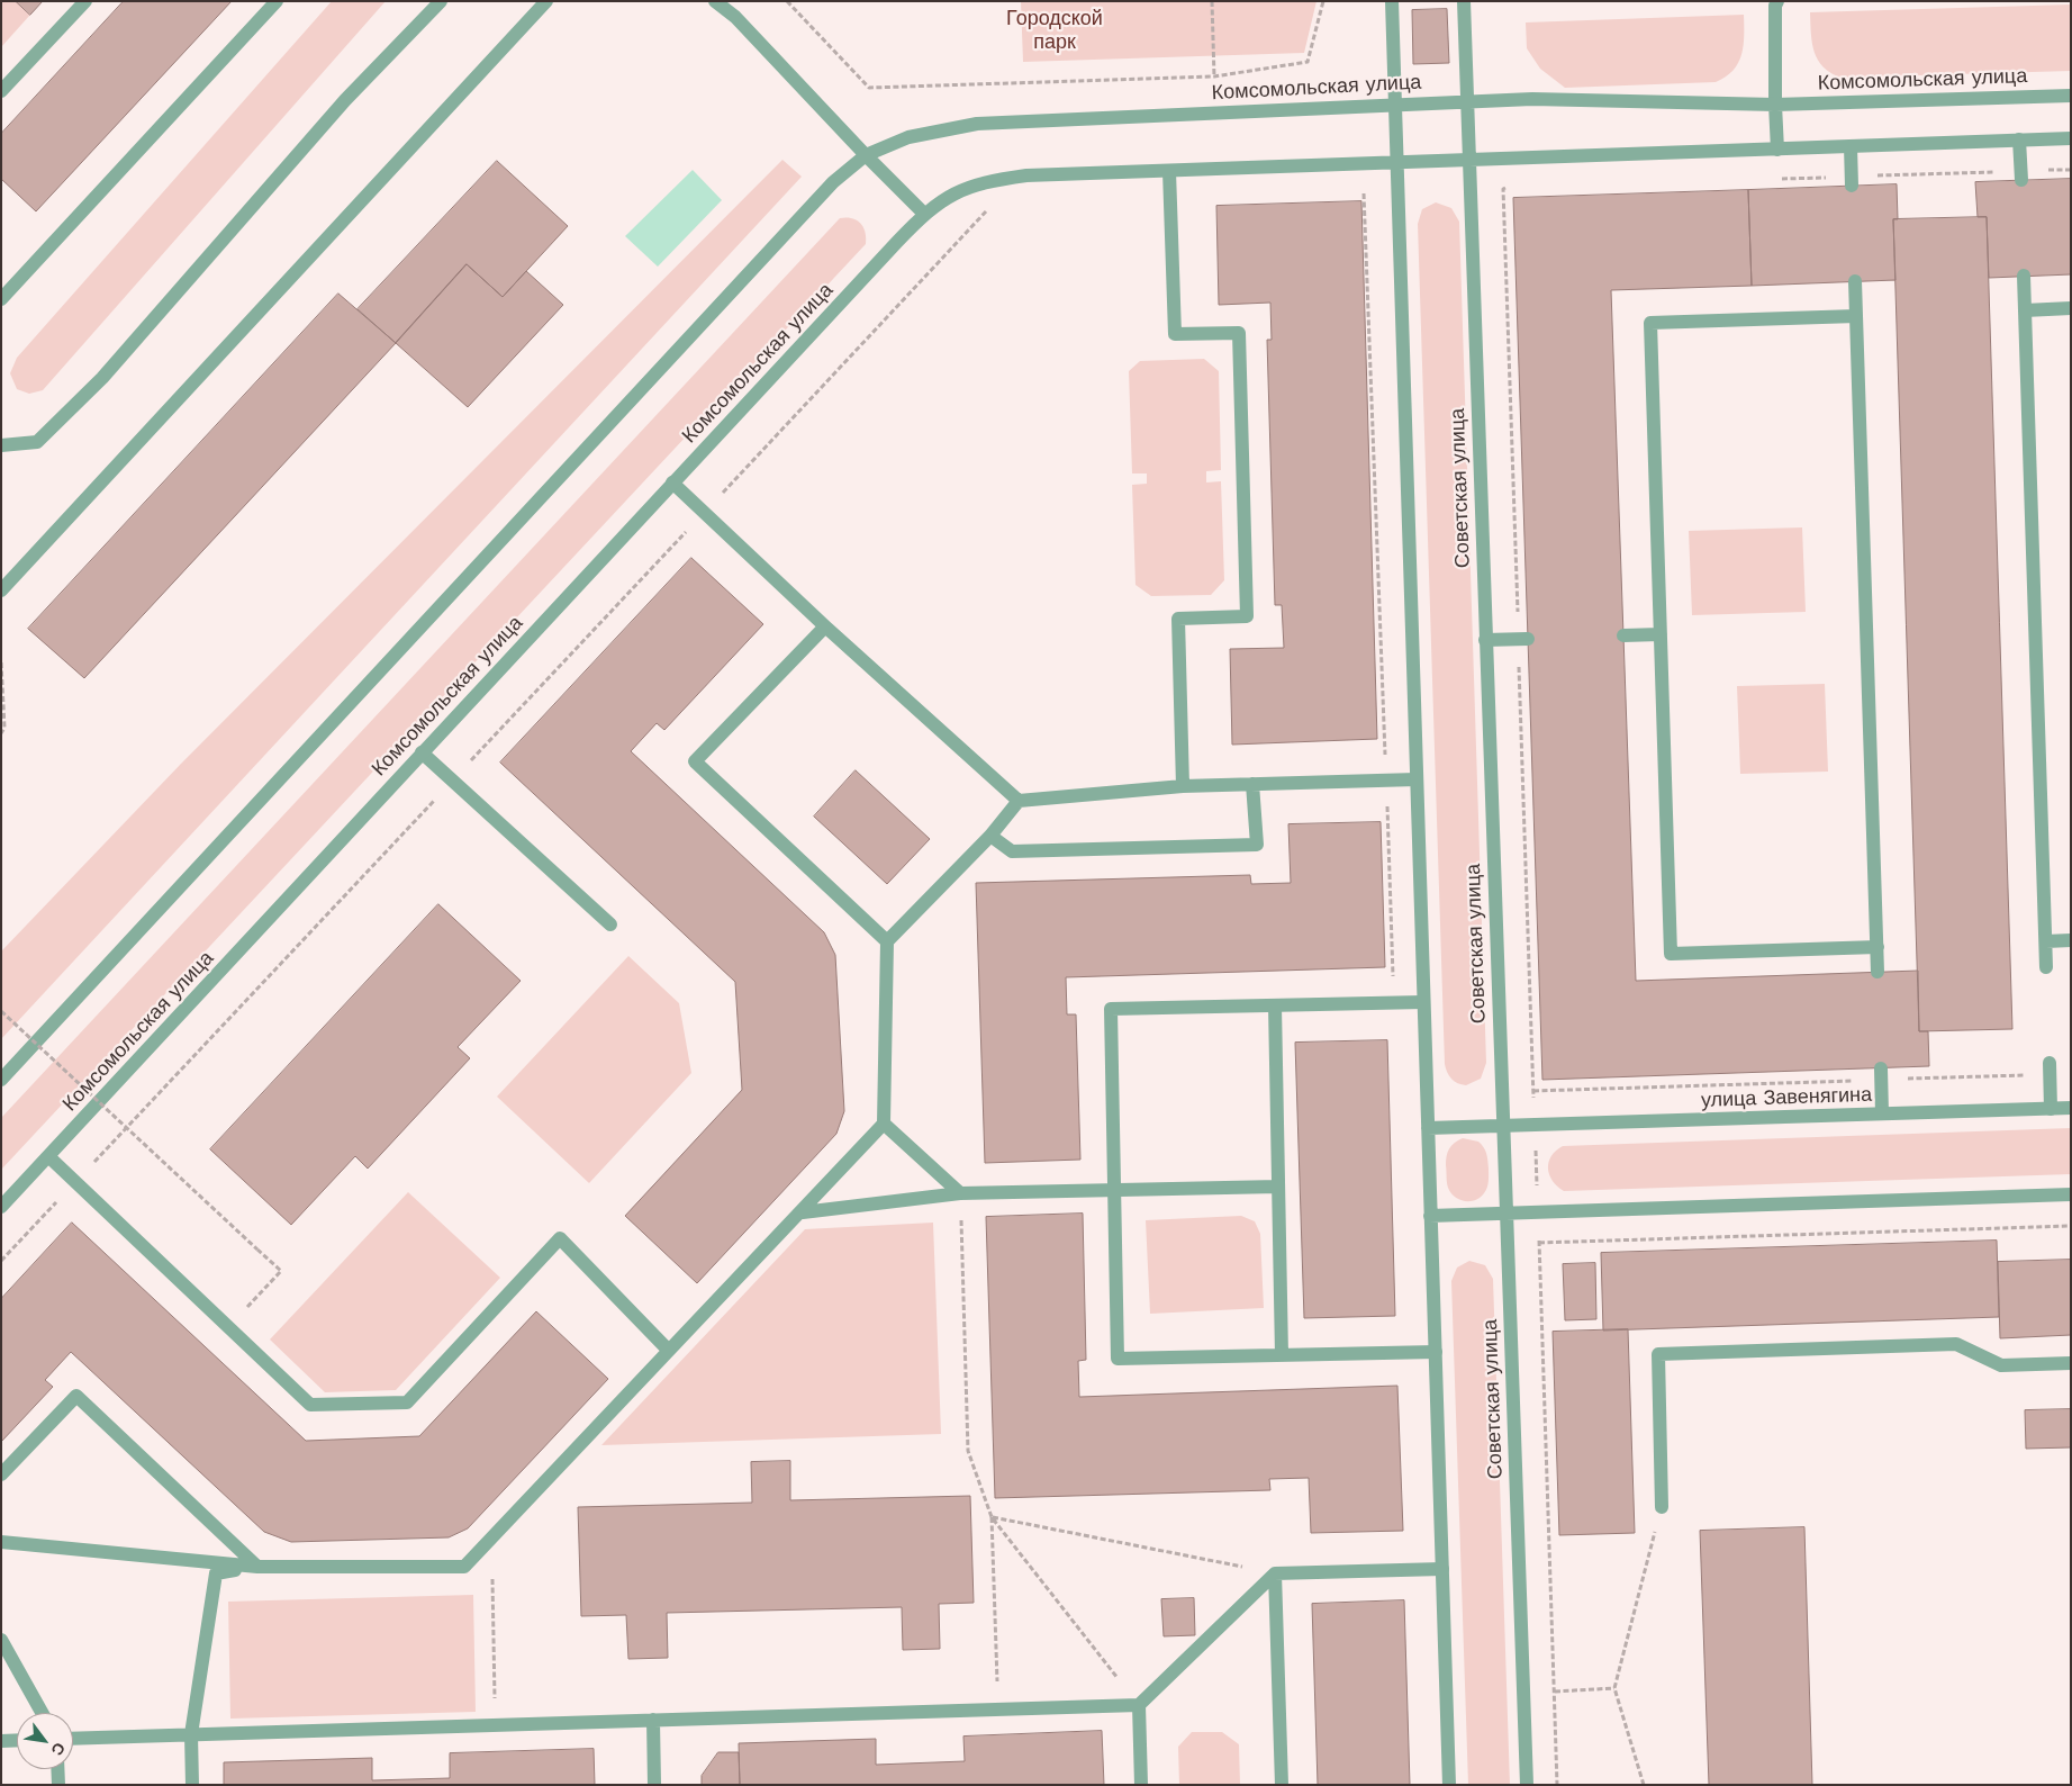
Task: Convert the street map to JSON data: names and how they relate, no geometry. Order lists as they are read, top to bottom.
{
  "streets": {
    "street": ["Комсомольская улица", "Советская улица", "улица Завенягина"]
  },
  "crossings": [
    ["Комсомольская улица", "Советская улица"],
    ["Советская улица", "улица Завенягина"]
  ],
  "parks": ["Городской парк"],
  "north": "bottom right"
}
